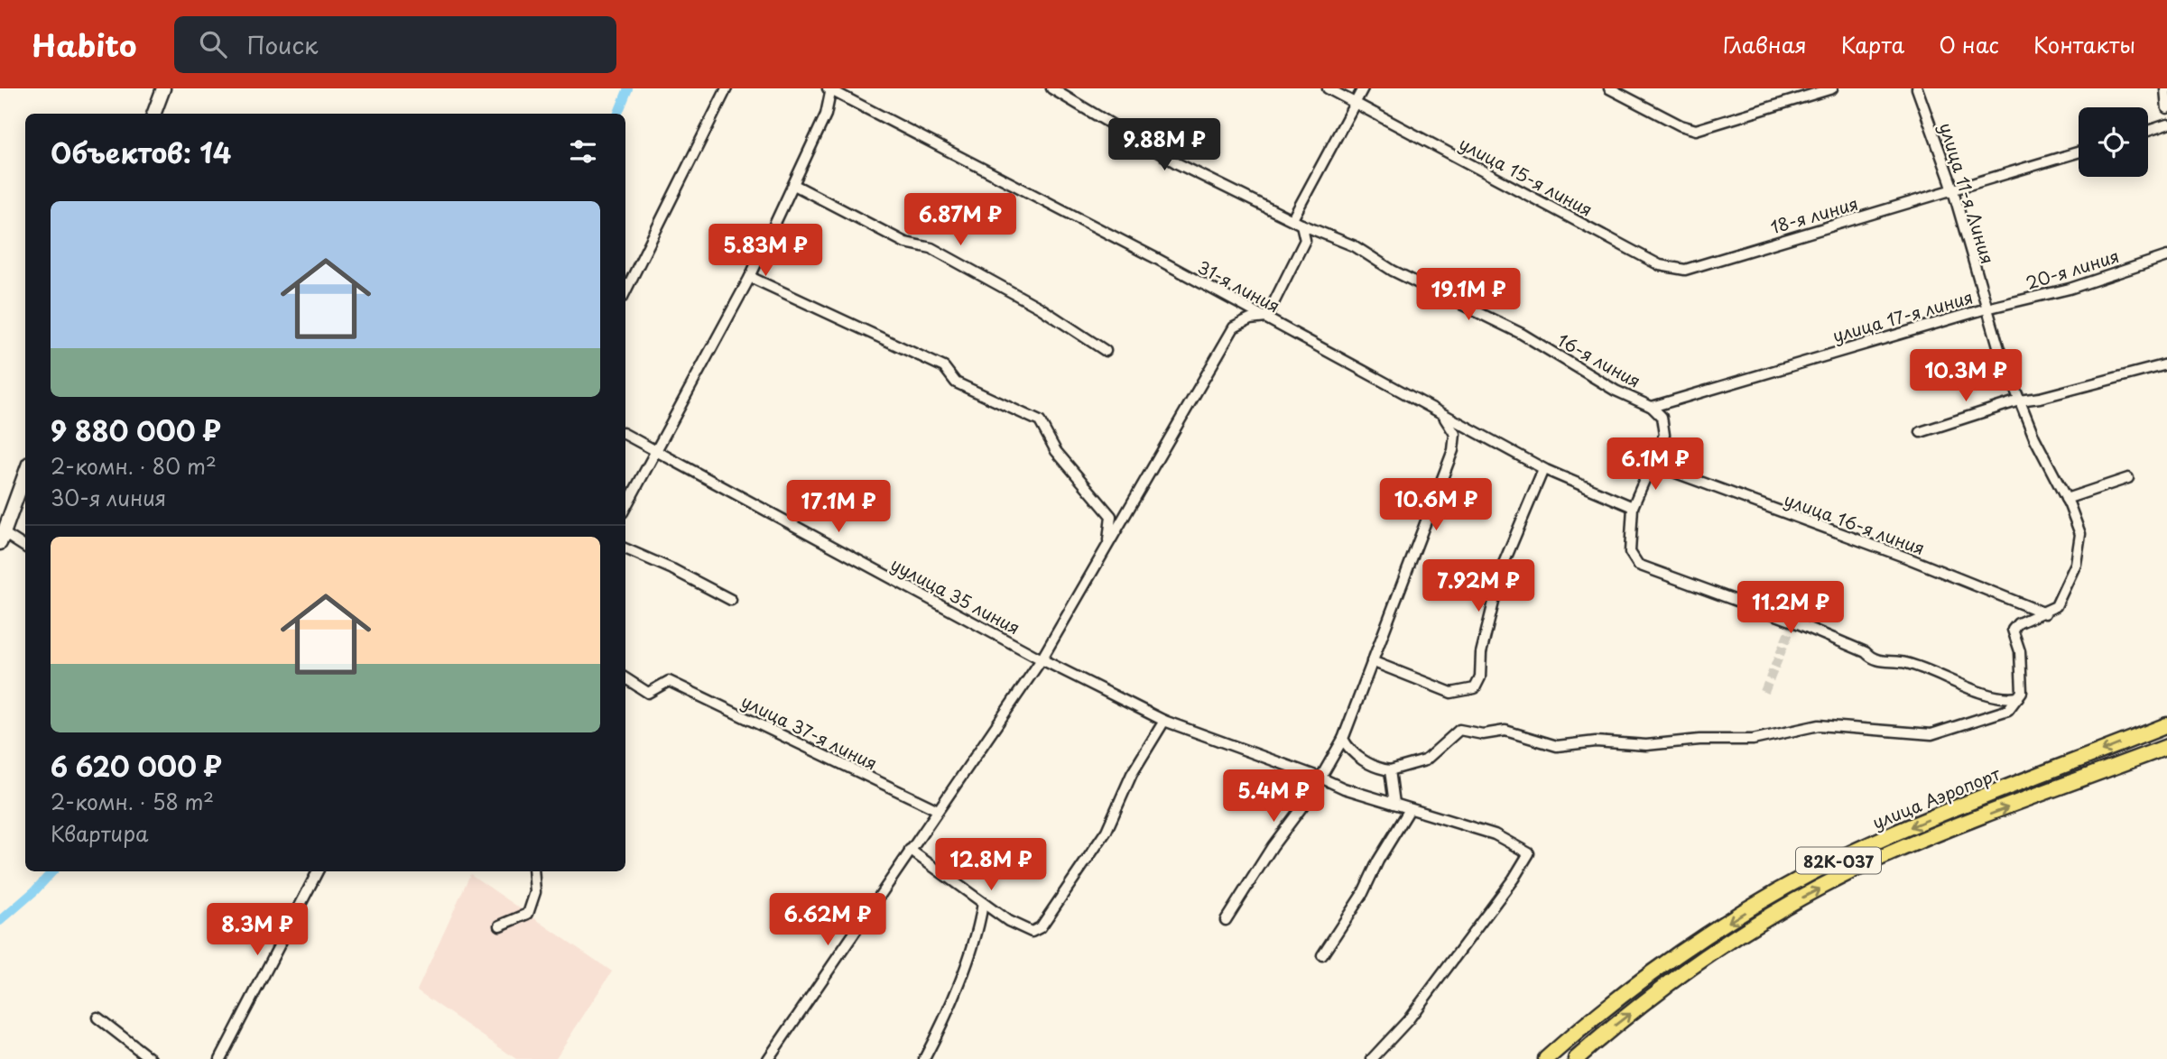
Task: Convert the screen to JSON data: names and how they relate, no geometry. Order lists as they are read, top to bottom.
{
  "streets": {
    "main road": ["улица Аэропорт", "82К-037"],
    "street": [
      "улица 15-я линия",
      "улица 11-я Линия",
      "18-я линия",
      "20-я линия",
      "31-я линия",
      "улица 17-я линия",
      "16-я линия",
      "улица 16-я линия",
      "уулица 35 линия",
      "улица 37-я линия"
    ]
  },
  "crossings": [
    ["улица 15-я линия", "18-я линия"],
    ["улица 11-я Линия", "18-я линия"],
    ["улица 11-я Линия", "20-я линия"],
    ["улица 11-я Линия", "улица 17-я линия"],
    ["20-я линия", "улица 17-я линия"],
    ["улица 17-я линия", "16-я линия"],
    ["улица 17-я линия", "улица 16-я линия"]
  ],
  "page": {
    "header": "Habito",
    "search": "Поиск",
    "nav": [
      "Главная",
      "Карта",
      "О нас",
      "Контакты"
    ],
    "heading": "Объектов: 14",
    "price": [
      "9.88M ₽",
      "6.87M ₽",
      "5.83M ₽",
      "19.1M ₽",
      "10.3M ₽",
      "6.1M ₽",
      "10.6M ₽",
      "17.1M ₽",
      "7.92M ₽",
      "11.2M ₽",
      "5.4M ₽",
      "12.8M ₽",
      "6.62M ₽",
      "8.3M ₽"
    ],
    "list": [
      {
        "name": "9 880 000 ₽",
        "note": "2-комн. · 80 m² · 30-я линия"
      },
      {
        "name": "6 620 000 ₽",
        "note": "2-комн. · 58 m² · Квартира"
      }
    ]
  }
}
